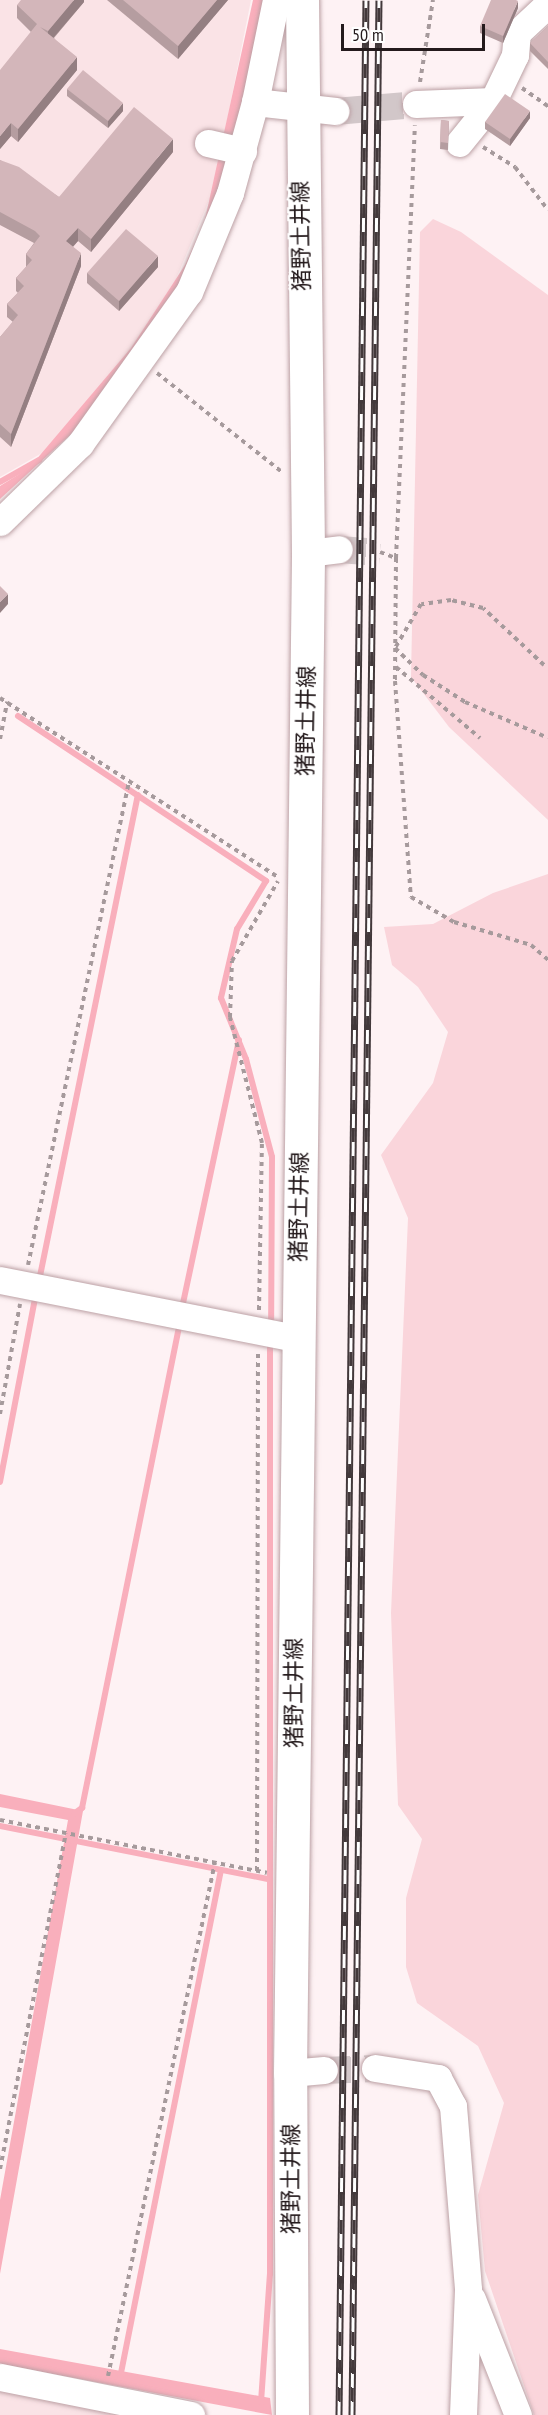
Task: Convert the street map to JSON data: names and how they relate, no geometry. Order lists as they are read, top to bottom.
{
  "streets": {
    "main road": ["猪野土井線"]
  },
  "scale_bar": "50 m"
}
